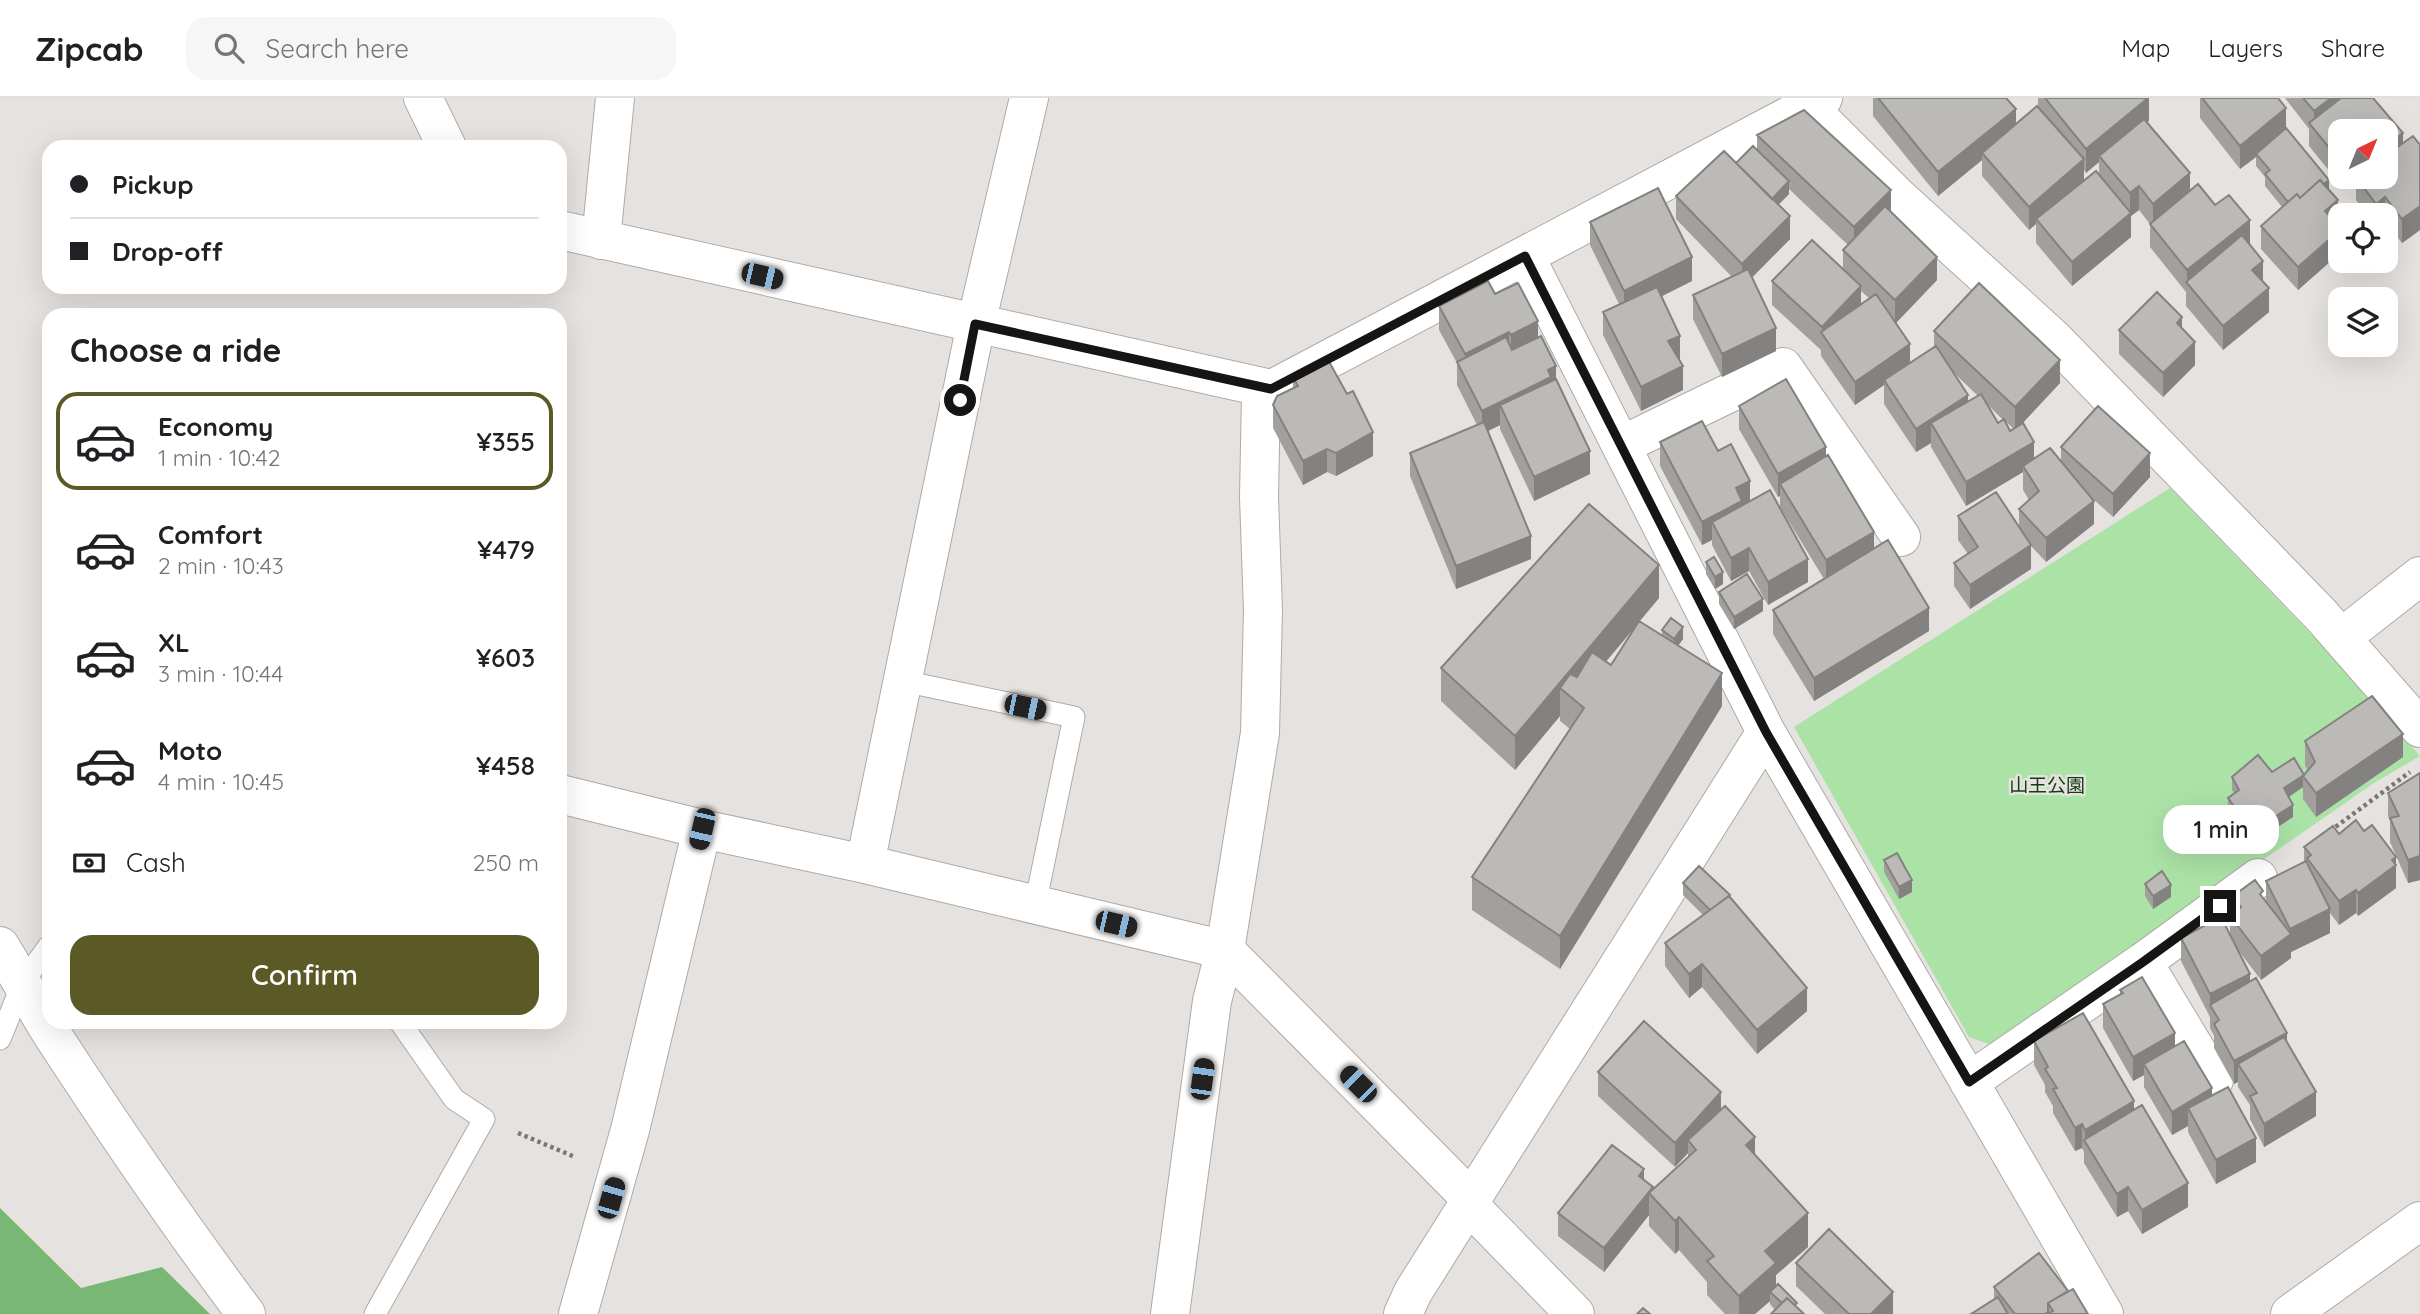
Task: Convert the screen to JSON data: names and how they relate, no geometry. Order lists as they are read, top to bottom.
{
  "parks": ["山王公園"],
  "north": "top right",
  "page": {
    "header": "Zipcab",
    "search": "Search here",
    "nav": ["Map", "Layers", "Share"],
    "banner": ["Pickup", "Drop-off"],
    "heading": "Choose a ride",
    "list": [
      {
        "name": "Economy",
        "note": "1 min · 10:42",
        "value": "¥355"
      },
      {
        "name": "Comfort",
        "note": "2 min · 10:43",
        "value": "¥479"
      },
      {
        "name": "XL",
        "note": "3 min · 10:44",
        "value": "¥603"
      },
      {
        "name": "Moto",
        "note": "4 min · 10:45",
        "value": "¥458"
      }
    ],
    "bubble": "1 min",
    "pay": ["Cash", "250 m"],
    "buttons": "Confirm"
  }
}
